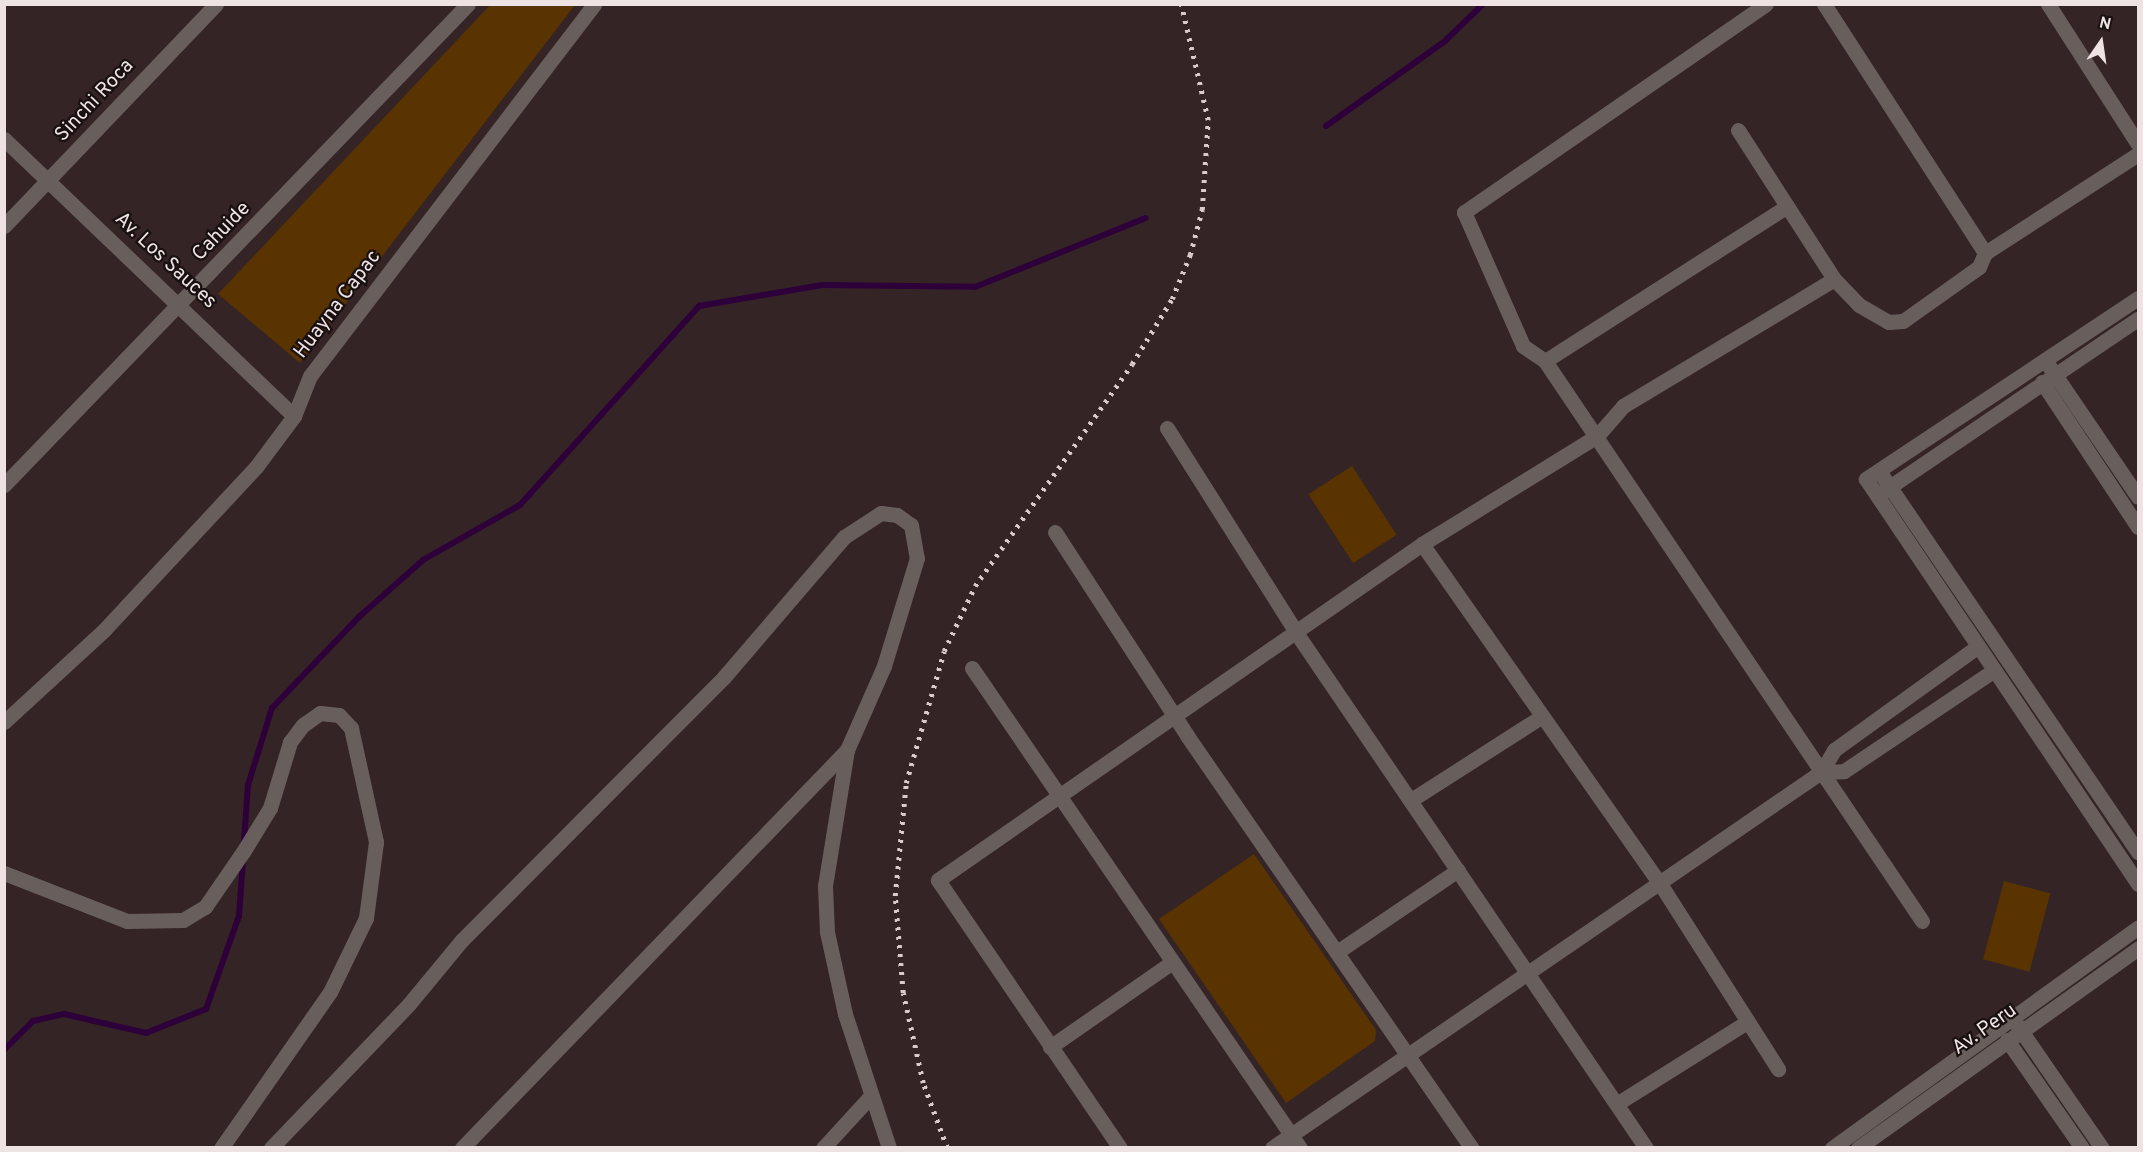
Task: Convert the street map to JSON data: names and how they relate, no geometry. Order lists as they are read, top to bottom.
{
  "streets": {
    "street": [
      "Sinchi Roca",
      "Cahuide",
      "Av. Los Sauces",
      "Huayna Capac",
      "Av. Peru"
    ]
  },
  "crossings": [
    ["Sinchi Roca", "Av. Los Sauces"],
    ["Cahuide", "Av. Los Sauces"],
    ["Av. Los Sauces", "Huayna Capac"]
  ],
  "north": "top"
}
